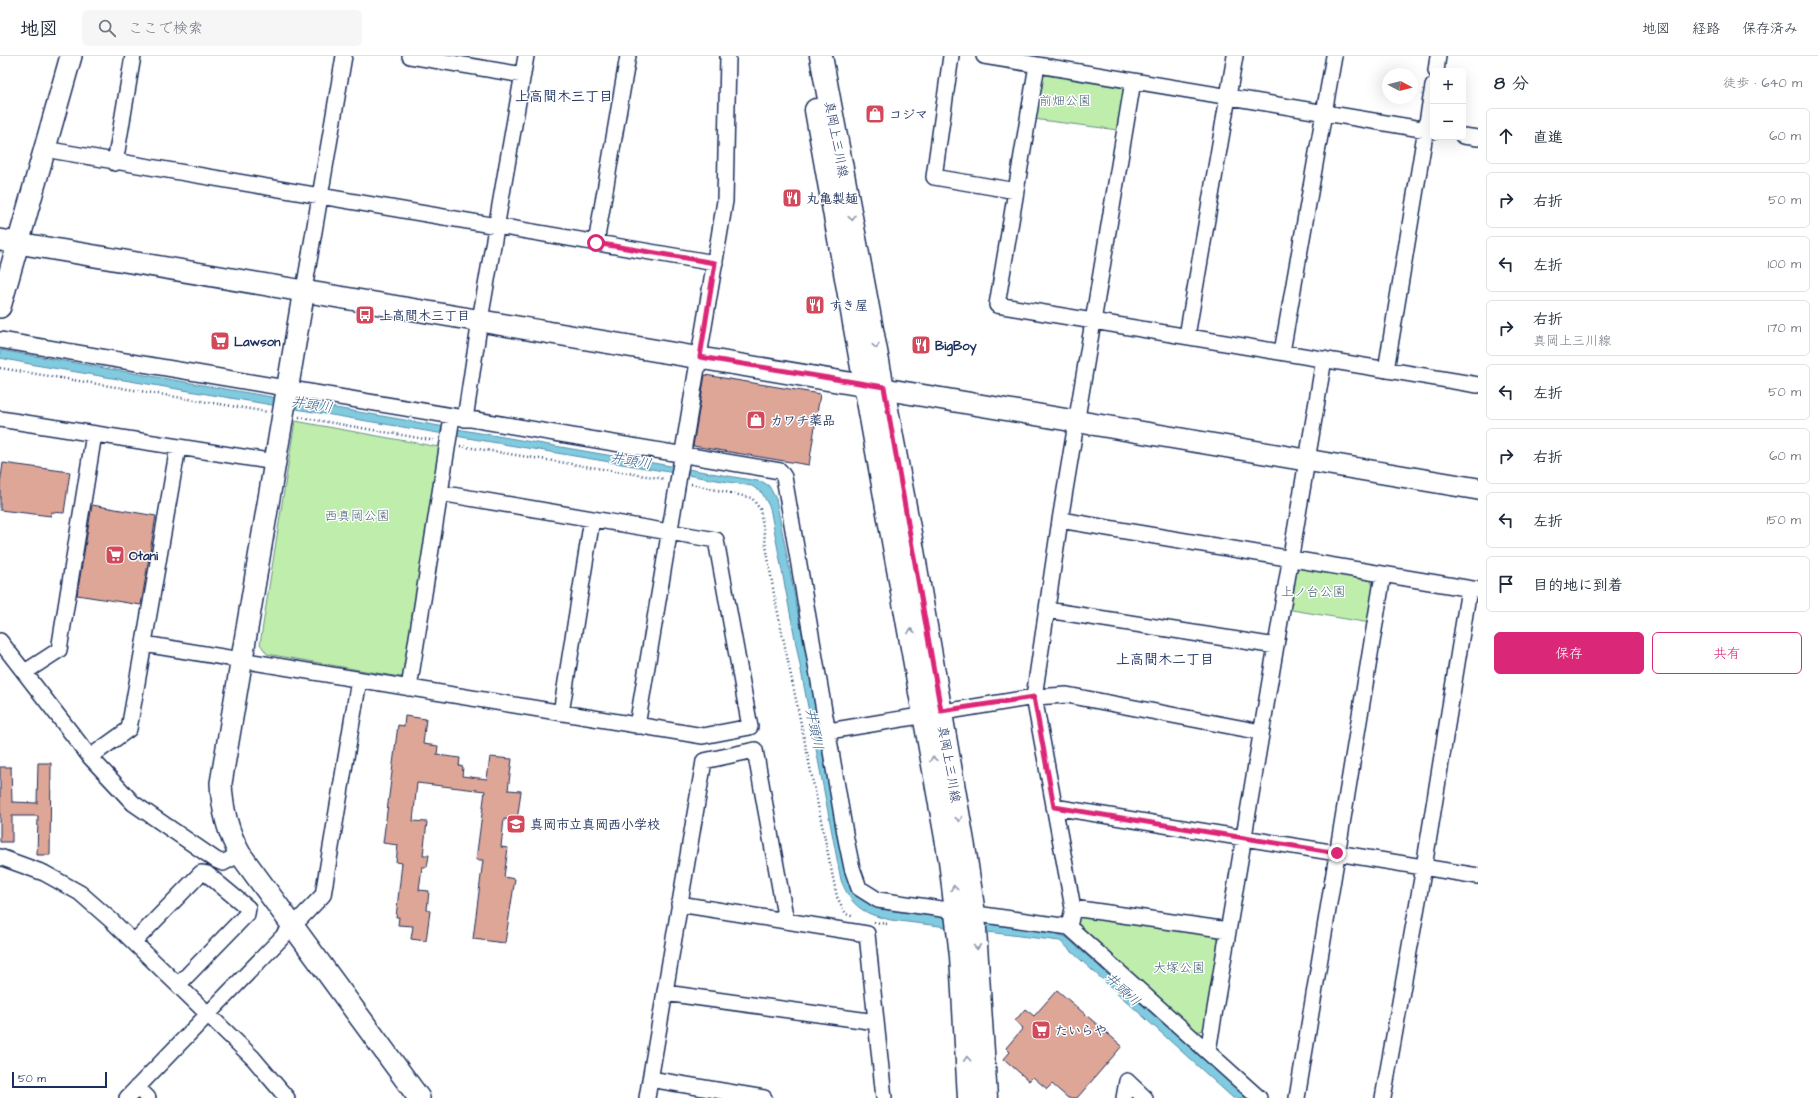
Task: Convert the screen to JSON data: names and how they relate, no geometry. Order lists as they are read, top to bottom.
{
  "streets": {
    "main road": ["真岡上三川線"]
  },
  "districts": ["上高間木三丁目", "上高間木二丁目"],
  "water": ["井頭川"],
  "parks": [
    "前畑公園",
    "西真岡公園",
    "上ノ台公園",
    "大塚公園"
  ],
  "places": {
    "shop": ["コジマ", "カワチ薬品"],
    "restaurant": ["丸亀製麺", "すき屋", "BigBoy"],
    "bus stop": ["上高間木三丁目"],
    "supermarket": ["Lawson", "Otani", "たいらや"],
    "school or university": ["真岡市立真岡西小学校"]
  },
  "scale_bar": "50 m",
  "north": "right",
  "page": {
    "header": "地図",
    "search": "ここで検索",
    "nav": ["地図", "経路", "保存済み"],
    "heading": ["8 分", "徒歩 · 640 m"],
    "map_buttons": ["+", "−"],
    "list": [
      ["直進", "60 m"],
      ["右折", "50 m"],
      ["左折", "100 m"],
      ["右折", "真岡上三川線", "170 m"],
      ["左折", "50 m"],
      ["右折", "60 m"],
      ["左折", "150 m"],
      "目的地に到着"
    ],
    "buttons": ["保存", "共有"],
    "scale": "50 m"
  }
}
